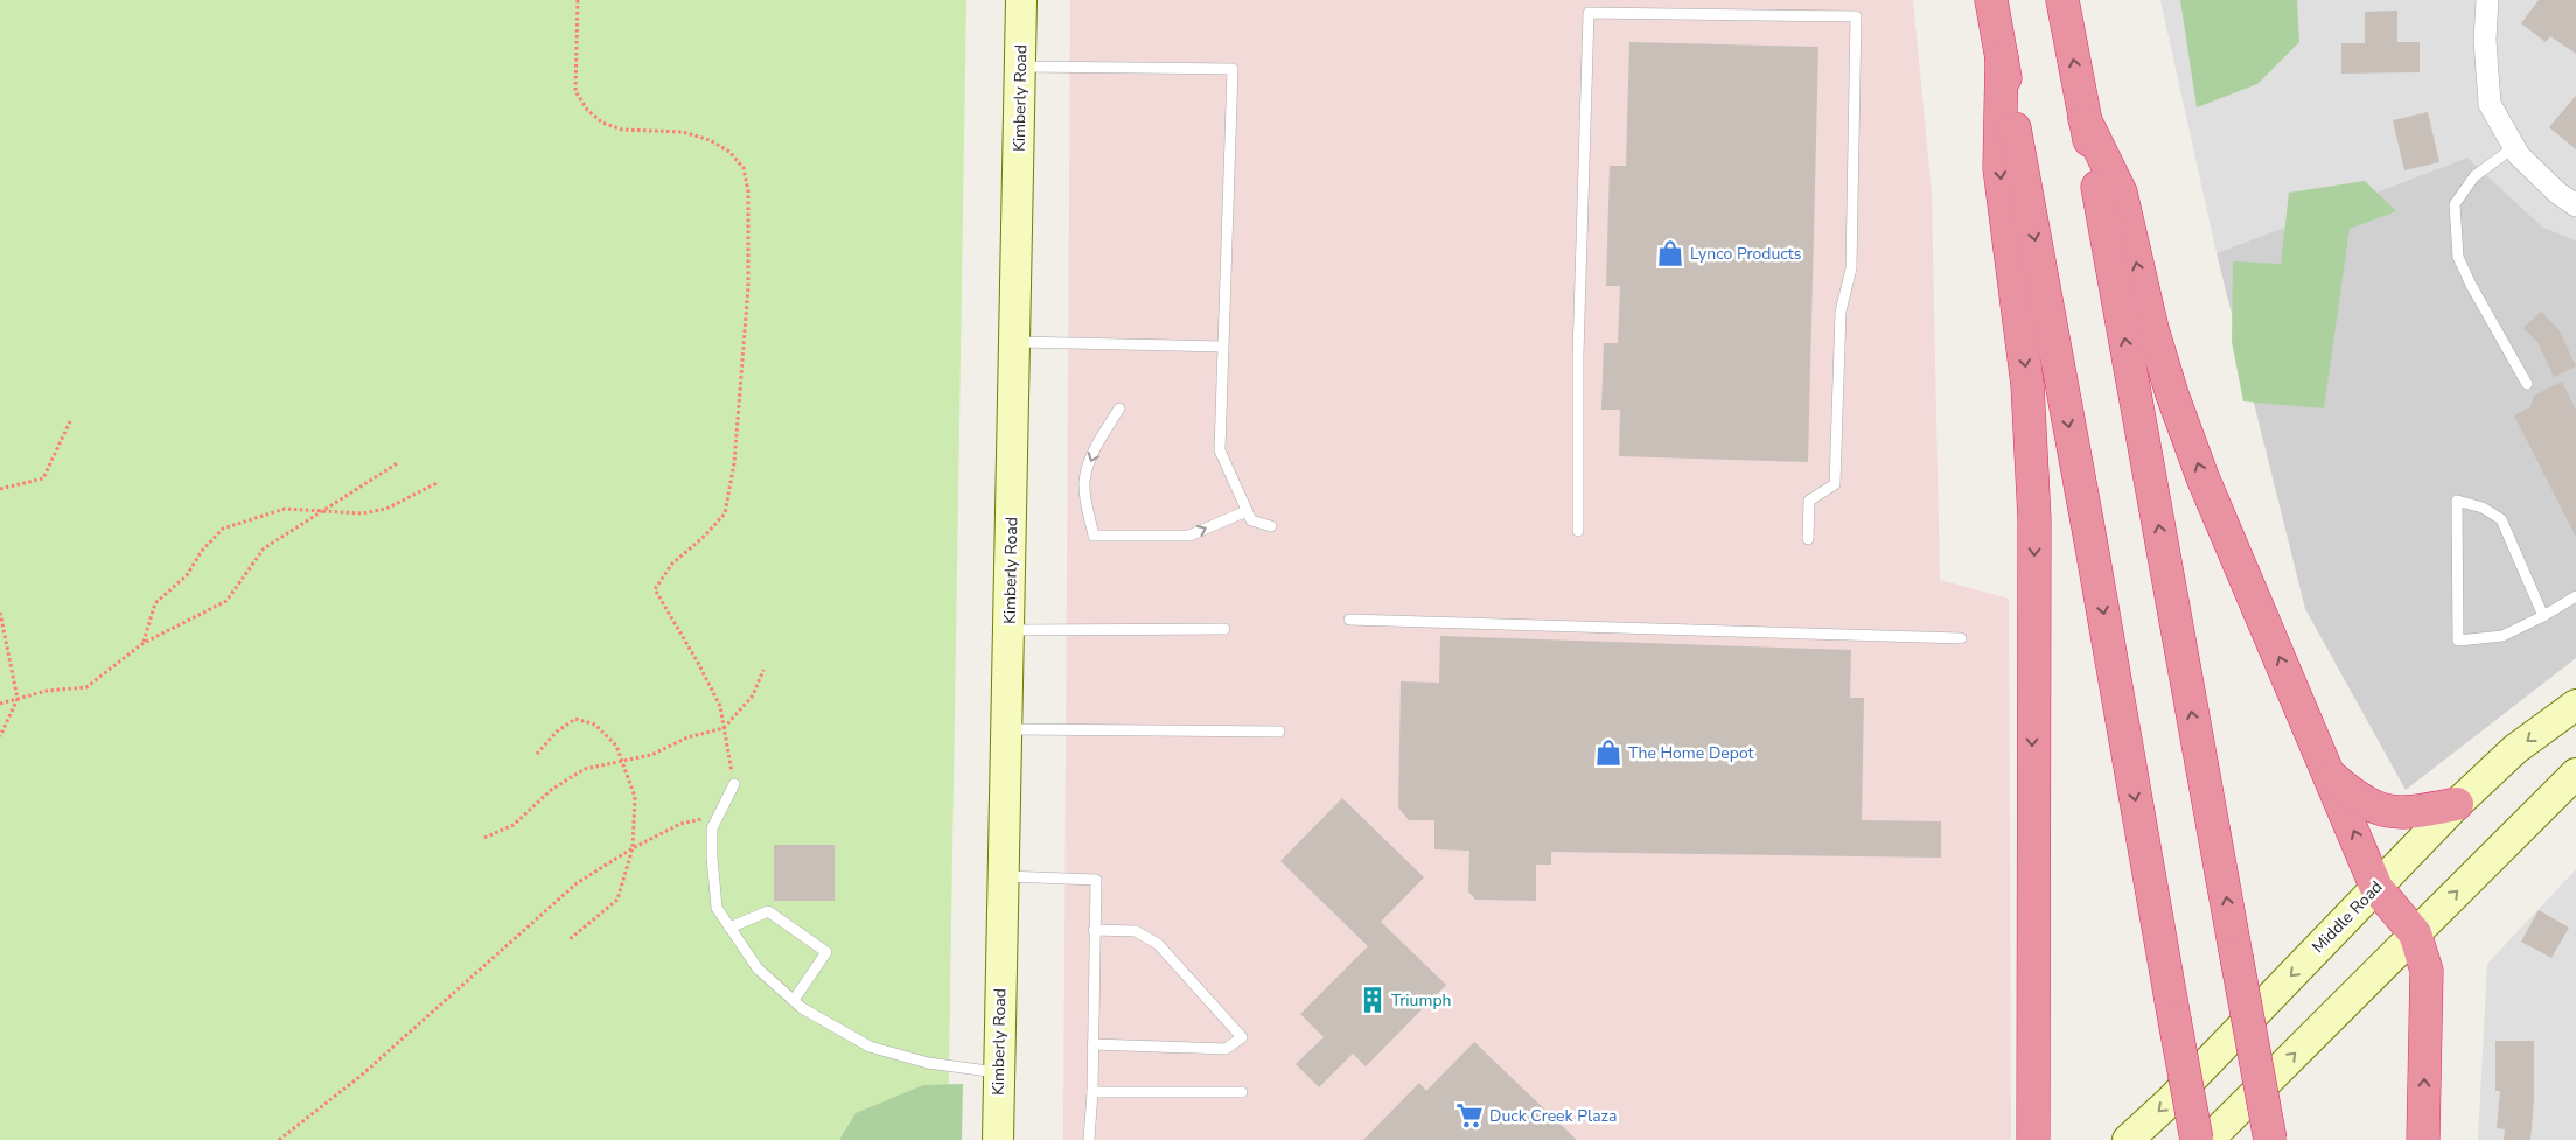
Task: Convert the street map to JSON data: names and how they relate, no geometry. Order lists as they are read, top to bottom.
{
  "streets": {
    "main road": ["Kimberly Road", "Middle Road"]
  },
  "places": {
    "shop": ["Lynco Products", "The Home Depot"],
    "building": ["Triumph"],
    "supermarket": ["Duck Creek Plaza"]
  }
}
